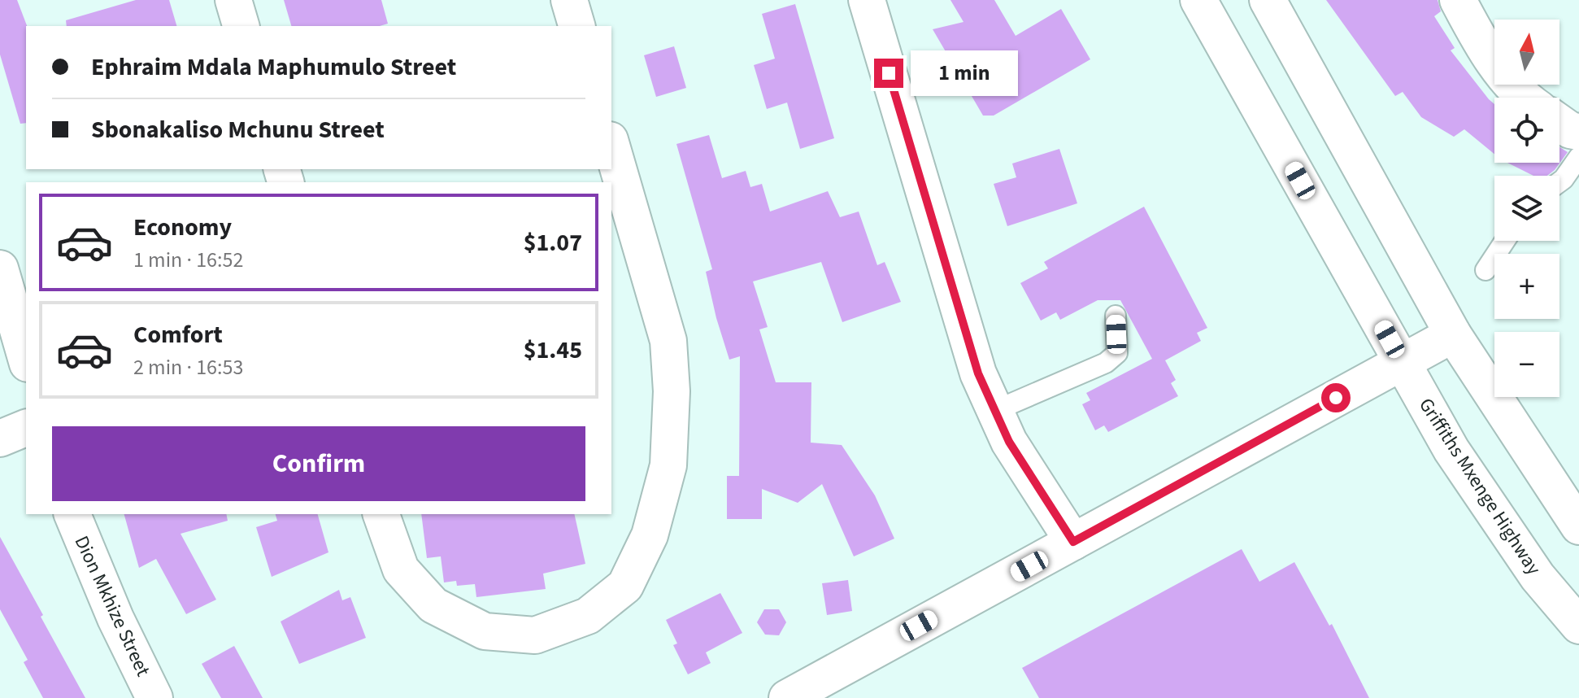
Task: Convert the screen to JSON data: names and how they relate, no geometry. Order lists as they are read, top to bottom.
{
  "streets": {
    "street": ["Griffiths Mxenge Highway", "Dion Mkhize Street"]
  },
  "north": "top",
  "page": {
    "map_buttons": ["+", "−"],
    "banner": ["Ephraim Mdala Maphumulo Street", "Sbonakaliso Mchunu Street"],
    "bubble": "1 min",
    "list": [
      {
        "name": "Economy",
        "note": "1 min · 16:52",
        "value": "$1.07"
      },
      {
        "name": "Comfort",
        "note": "2 min · 16:53",
        "value": "$1.45"
      }
    ],
    "buttons": "Confirm"
  }
}
